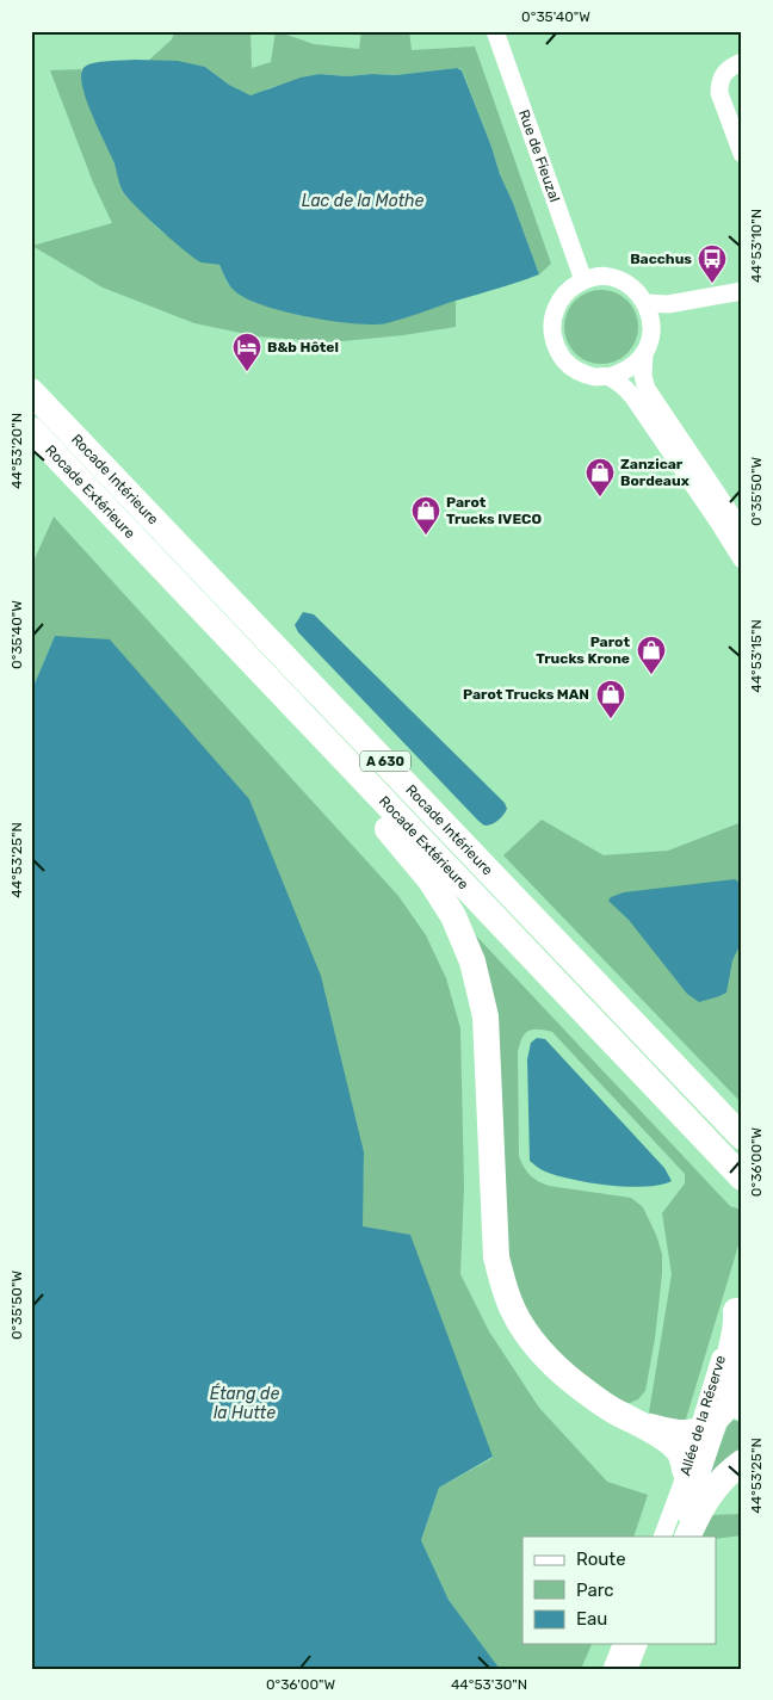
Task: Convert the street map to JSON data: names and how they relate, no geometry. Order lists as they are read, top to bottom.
{
  "streets": {
    "highway": ["Rocade Intérieure", "Rocade Extérieure", "A 630"],
    "street": ["Rue de Fieuzal", "Allée de la Réserve"]
  },
  "water": ["Lac de la Mothe", "Étang de la Hutte"],
  "places": {
    "bus stop": ["Bacchus"],
    "hotel": ["B&b Hôtel"],
    "shop": [
      "Zanzicar Bordeaux",
      "Parot Trucks IVECO",
      "Parot Trucks Krone",
      "Parot Trucks MAN"
    ]
  },
  "legend": ["Route", "Parc", "Eau"],
  "coordinates": [
    "0°35'40\"W",
    "44°53'10\"N",
    "44°53'20\"N",
    "0°35'50\"W",
    "44°53'15\"N",
    "44°53'25\"N",
    "0°36'00\"W",
    "44°53'30\"N"
  ]
}
